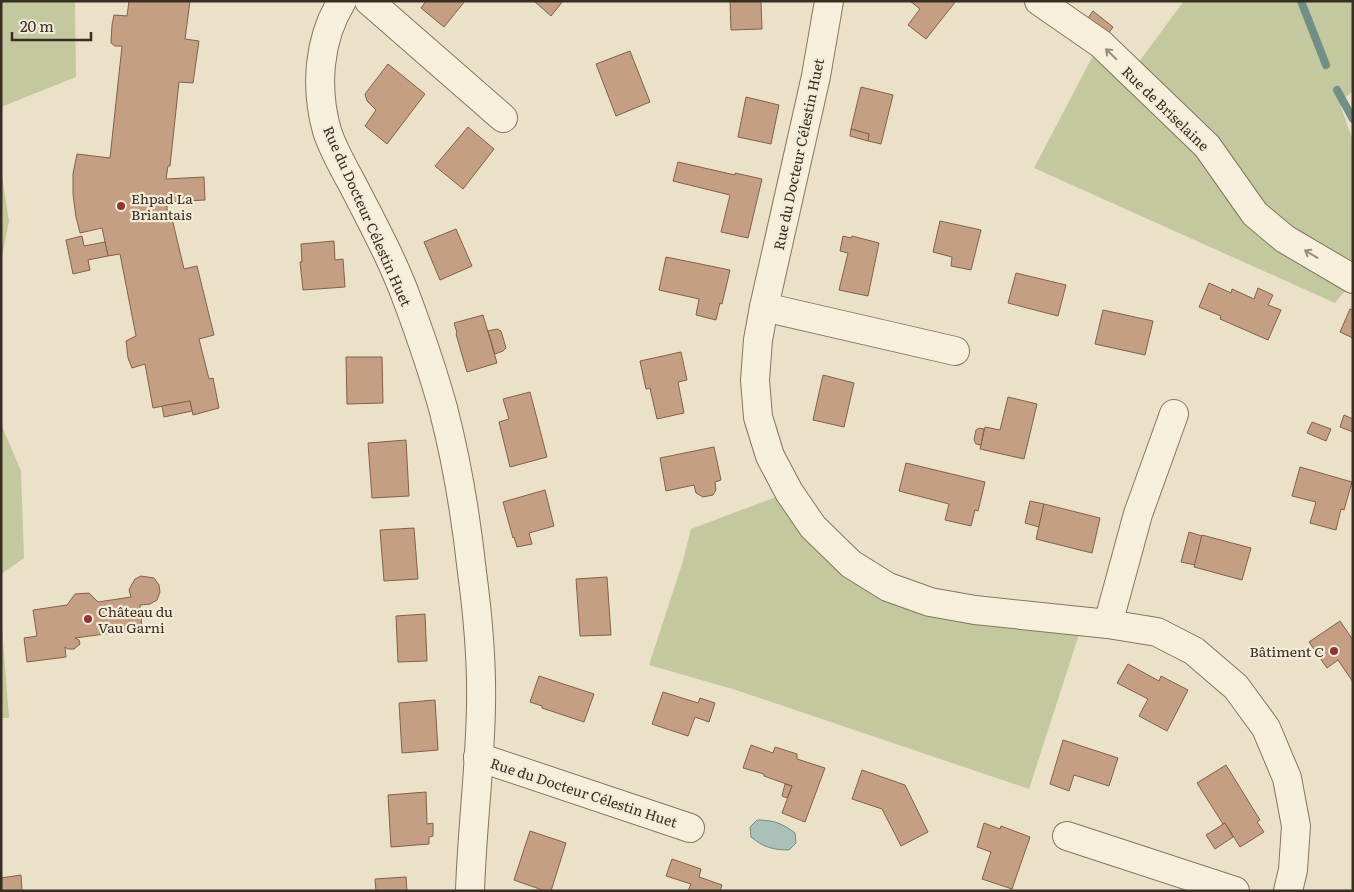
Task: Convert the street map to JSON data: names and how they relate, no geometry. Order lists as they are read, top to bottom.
{
  "streets": {
    "street": ["Rue de Briselaine", "Rue du Docteur Célestin Huet"]
  },
  "one_way": ["Rue de Briselaine"],
  "places": ["Ehpad La Briantais", "Château du Vau Garni", "Bâtiment C"],
  "scale_bar": "20 m"
}
